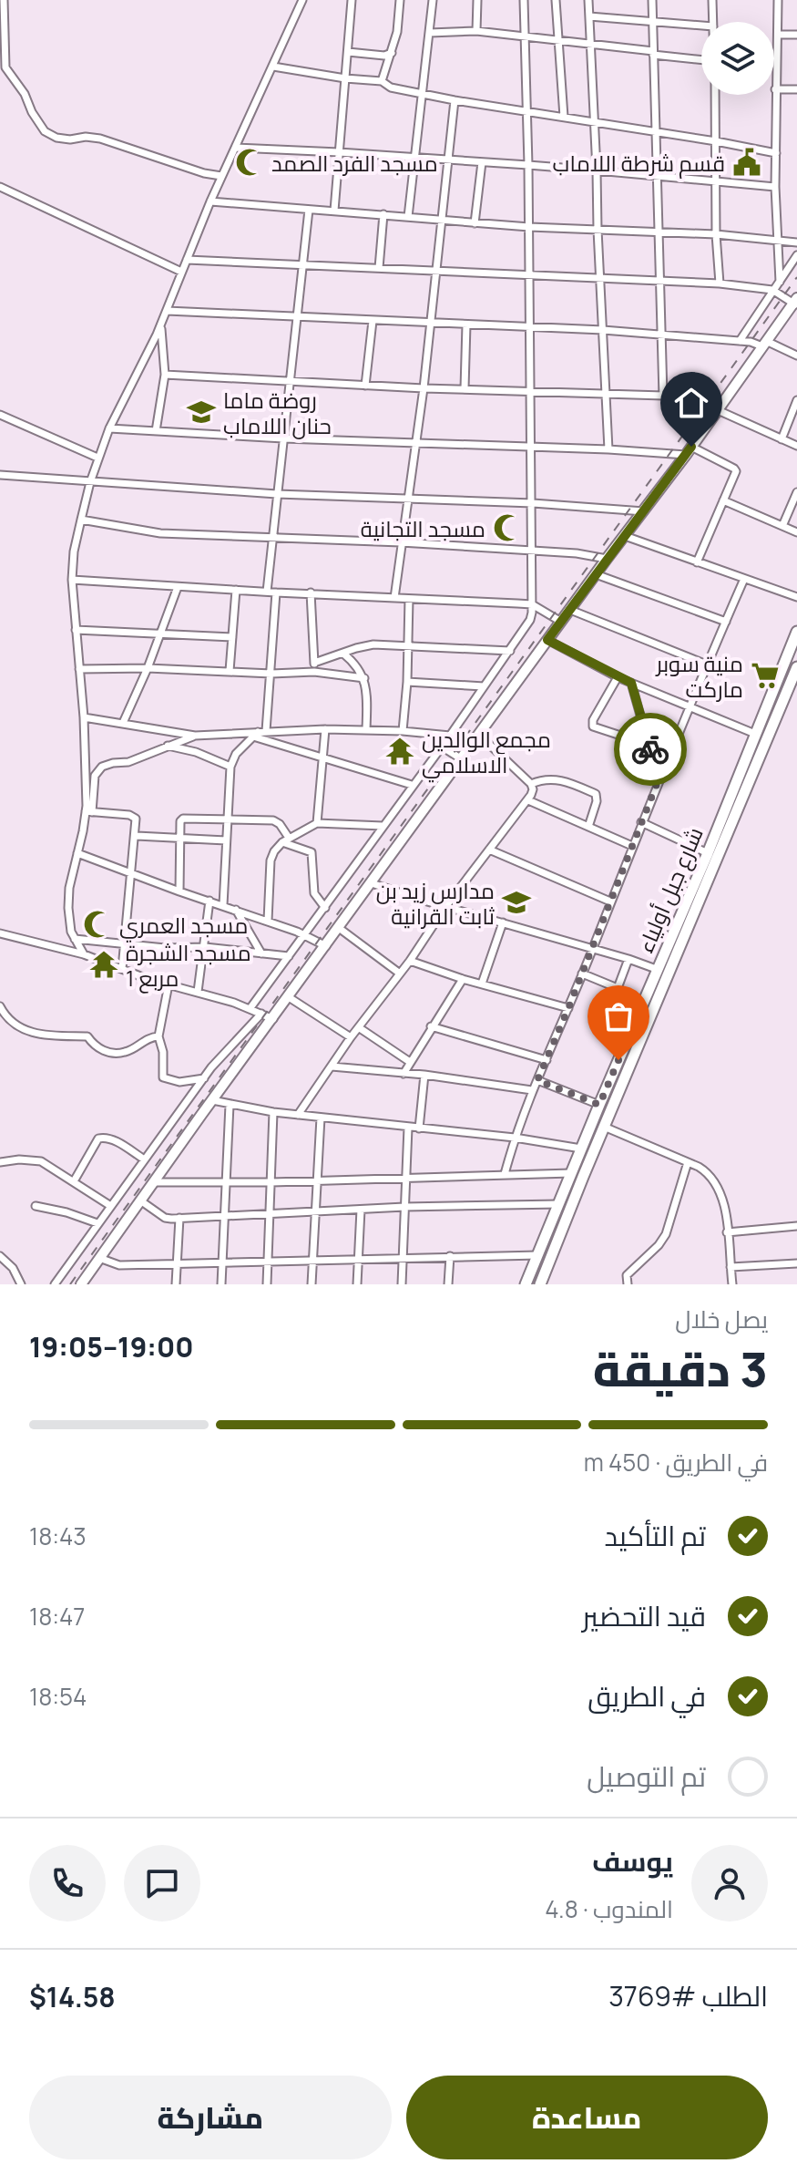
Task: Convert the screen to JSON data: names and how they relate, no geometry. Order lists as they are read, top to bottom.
{
  "streets": {
    "main road": ["شارع جبل أولياء"]
  },
  "places": {
    "mosque": ["مسجد الفرد الصمد", "مسجد التجانية", "مسجد العمري"],
    "public building": ["قسم شرطة اللاماب"],
    "school or university": ["روضة ماما حنان اللاماب", "مدارس زيد بن ثابت القرانية"],
    "supermarket": ["منية سوبر ماركت"],
    "temple": ["مجمع الوالدين الاسلامي", "مسجد الشجرة مربع 1"]
  },
  "page": {
    "heading": ["3 دقيقة", "يصل خلال", "19:00–19:05"],
    "panel": [
      "يوسف",
      "المندوب · 4.8",
      "الطلب #3769",
      "$14.58"
    ],
    "bar": "في الطريق · 450 m",
    "list": [
      ["تم التأكيد", "18:43"],
      ["قيد التحضير", "18:47"],
      ["في الطريق", "18:54"],
      "تم التوصيل"
    ],
    "buttons": ["مساعدة", "مشاركة"]
  }
}
